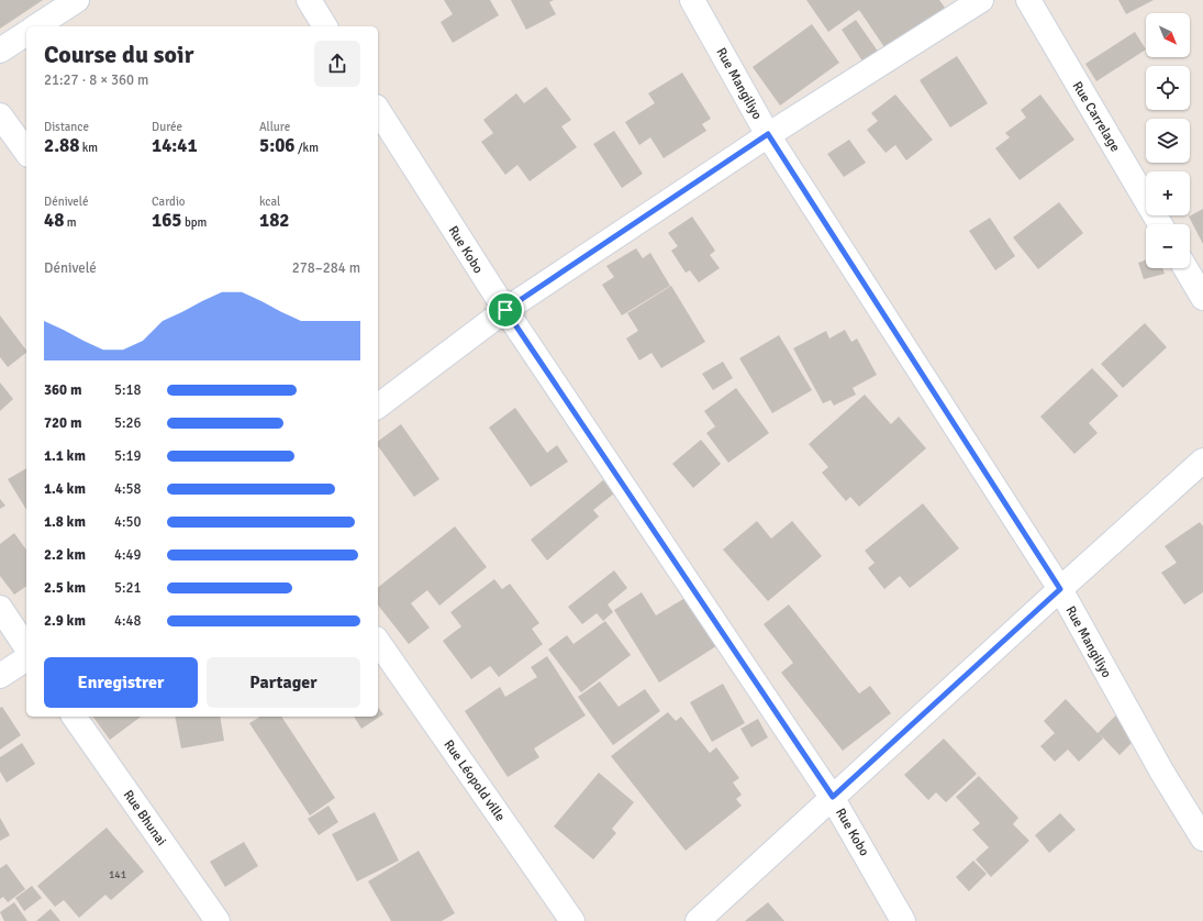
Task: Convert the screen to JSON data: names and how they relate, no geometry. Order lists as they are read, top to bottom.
{
  "streets": {
    "street": [
      "Rue Mangiliyo",
      "Rue Carrelage",
      "Rue Kobo",
      "Rue Léopold ville",
      "Rue Bhunai"
    ]
  },
  "house_numbers": ["141"],
  "north": "bottom right",
  "page": {
    "map_buttons": ["+", "−"],
    "heading": ["Course du soir", "21:27 · 8 × 360 m"],
    "stats": [
      ["Distance", "2.88 km"],
      ["Durée", "14:41"],
      ["Allure", "5:06 /km"],
      ["Dénivelé", "48 m"],
      ["Cardio", "165 bpm"],
      ["kcal", "182"]
    ],
    "chart": ["Dénivelé", "278–284 m"],
    "list": [
      {
        "name": "360 m",
        "note": "5:18"
      },
      {
        "name": "720 m",
        "note": "5:26"
      },
      {
        "name": "1.1 km",
        "note": "5:19"
      },
      {
        "name": "1.4 km",
        "note": "4:58"
      },
      {
        "name": "1.8 km",
        "note": "4:50"
      },
      {
        "name": "2.2 km",
        "note": "4:49"
      },
      {
        "name": "2.5 km",
        "note": "5:21"
      },
      {
        "name": "2.9 km",
        "note": "4:48"
      }
    ],
    "buttons": ["Enregistrer", "Partager"]
  }
}
